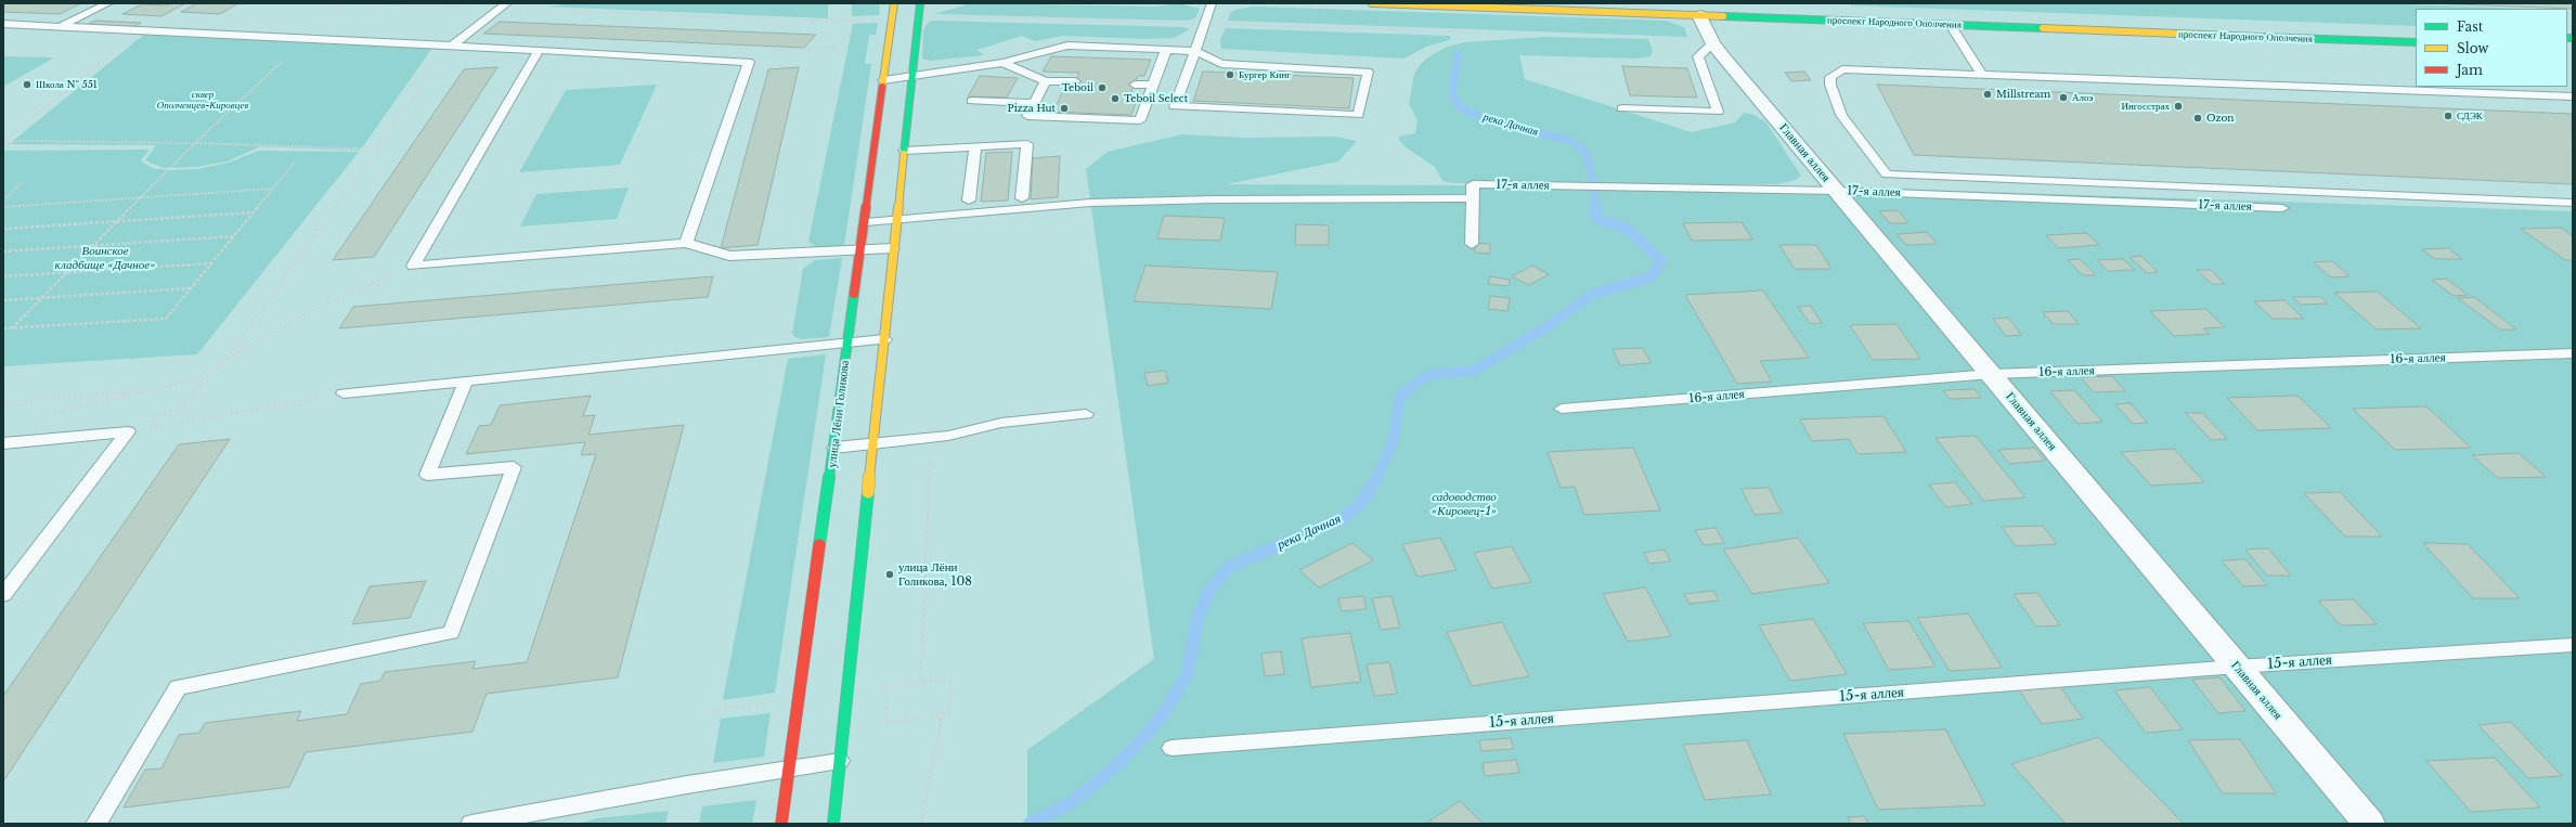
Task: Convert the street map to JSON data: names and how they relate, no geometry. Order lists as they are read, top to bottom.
{
  "streets": {
    "street": ["проспект Народного Ополчения", "Главная аллея", "улица Лёни Голикова"],
    "lane": ["17-я аллея", "16-я аллея", "15-я аллея"]
  },
  "crossings": [
    ["проспект Народного Ополчения", "Главная аллея"],
    ["Главная аллея", "17-я аллея"],
    ["Главная аллея", "16-я аллея"],
    ["Главная аллея", "15-я аллея"]
  ],
  "water": ["река Дачная"],
  "parks": ["сквер Ополченцев-Кировцев", "Воинское кладбище «Дачное»", "садоводство «Кировец-1»"],
  "places": [
    "Бургер Кинг",
    "Школа № 551",
    "Teboil",
    "Millstream",
    "Алоэ",
    "Teboil Select",
    "Ингосстрах",
    "Pizza Hut",
    "СДЭК",
    "Ozon",
    "улица Лёни Голикова, 108"
  ],
  "legend": ["Fast", "Slow", "Jam"]
}
